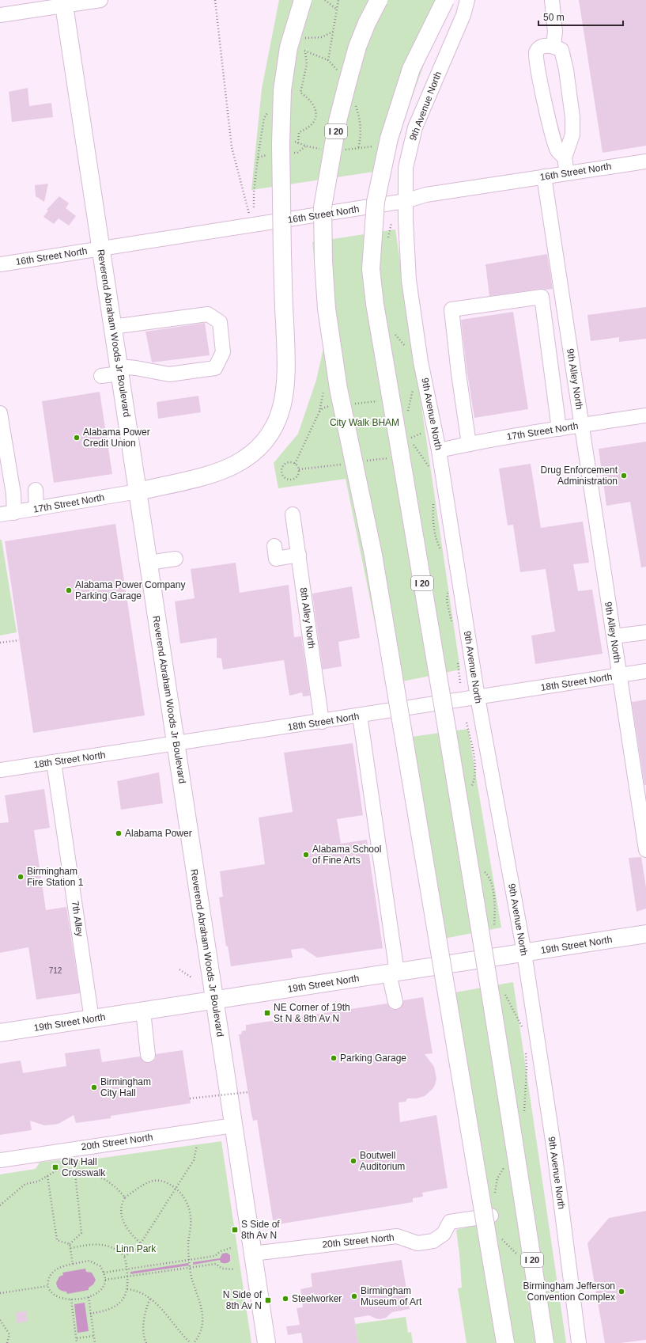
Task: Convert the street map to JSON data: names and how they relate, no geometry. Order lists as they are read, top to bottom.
{
  "streets": {
    "main road": ["I 20", "Reverend Abraham Woods Jr Boulevard", "19th Street North"],
    "street": [
      "9th Avenue North",
      "16th Street North",
      "9th Alley North",
      "17th Street North",
      "8th Alley North",
      "18th Street North",
      "7th Alley",
      "20th Street North"
    ]
  },
  "crossings": [
    ["9th Avenue North", "16th Street North"],
    ["9th Avenue North", "17th Street North"],
    ["9th Avenue North", "18th Street North"],
    ["9th Avenue North", "19th Street North"],
    ["16th Street North", "Reverend Abraham Woods Jr Boulevard"],
    ["16th Street North", "9th Alley North"],
    ["Reverend Abraham Woods Jr Boulevard", "17th Street North"],
    ["Reverend Abraham Woods Jr Boulevard", "18th Street North"],
    ["Reverend Abraham Woods Jr Boulevard", "19th Street North"],
    ["Reverend Abraham Woods Jr Boulevard", "20th Street North"],
    ["9th Alley North", "17th Street North"],
    ["9th Alley North", "18th Street North"],
    ["8th Alley North", "18th Street North"],
    ["18th Street North", "7th Alley"],
    ["7th Alley", "19th Street North"]
  ],
  "parks": ["City Walk BHAM", "Linn Park"],
  "places": {
    "other": [
      "Alabama Power Credit Union",
      "Drug Enforcement Administration",
      "Alabama Power Company Parking Garage",
      "Alabama Power",
      "Alabama School of Fine Arts",
      "Birmingham Fire Station 1",
      "Parking Garage",
      "Birmingham City Hall",
      "Boutwell Auditorium",
      "Birmingham Jefferson Convention Complex",
      "Birmingham Museum of Art",
      "Steelworker"
    ],
    "transit": [
      "NE Corner of 19th St N & 8th Av N",
      "City Hall Crosswalk",
      "S Side of 8th Av N",
      "N Side of 8th Av N"
    ]
  },
  "house_numbers": ["712"],
  "scale_bar": "50 m"
}
